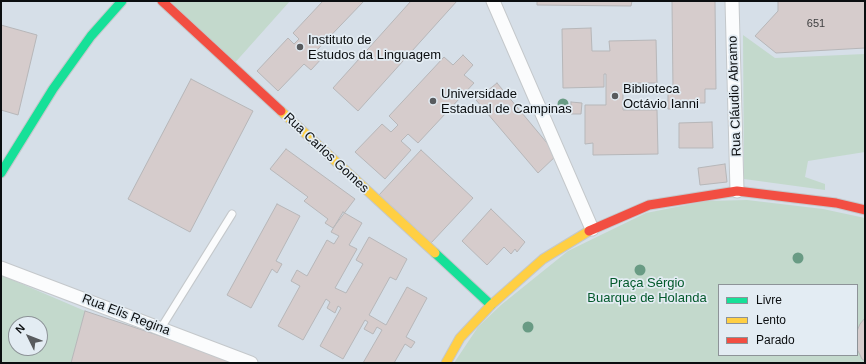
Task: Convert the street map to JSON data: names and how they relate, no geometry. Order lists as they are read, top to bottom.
{
  "streets": {
    "street": ["Rua Cláudio Abramo", "Rua Carlos Gomes", "Rua Elis Regina"]
  },
  "parks": ["Praça Sérgio Buarque de Holanda"],
  "places": ["Instituto de Estudos da Linguagem", "Biblioteca Octávio Ianni", "Universidade Estadual de Campinas"],
  "house_numbers": ["651"],
  "legend": ["Livre", "Lento", "Parado"],
  "north": "top left"
}
